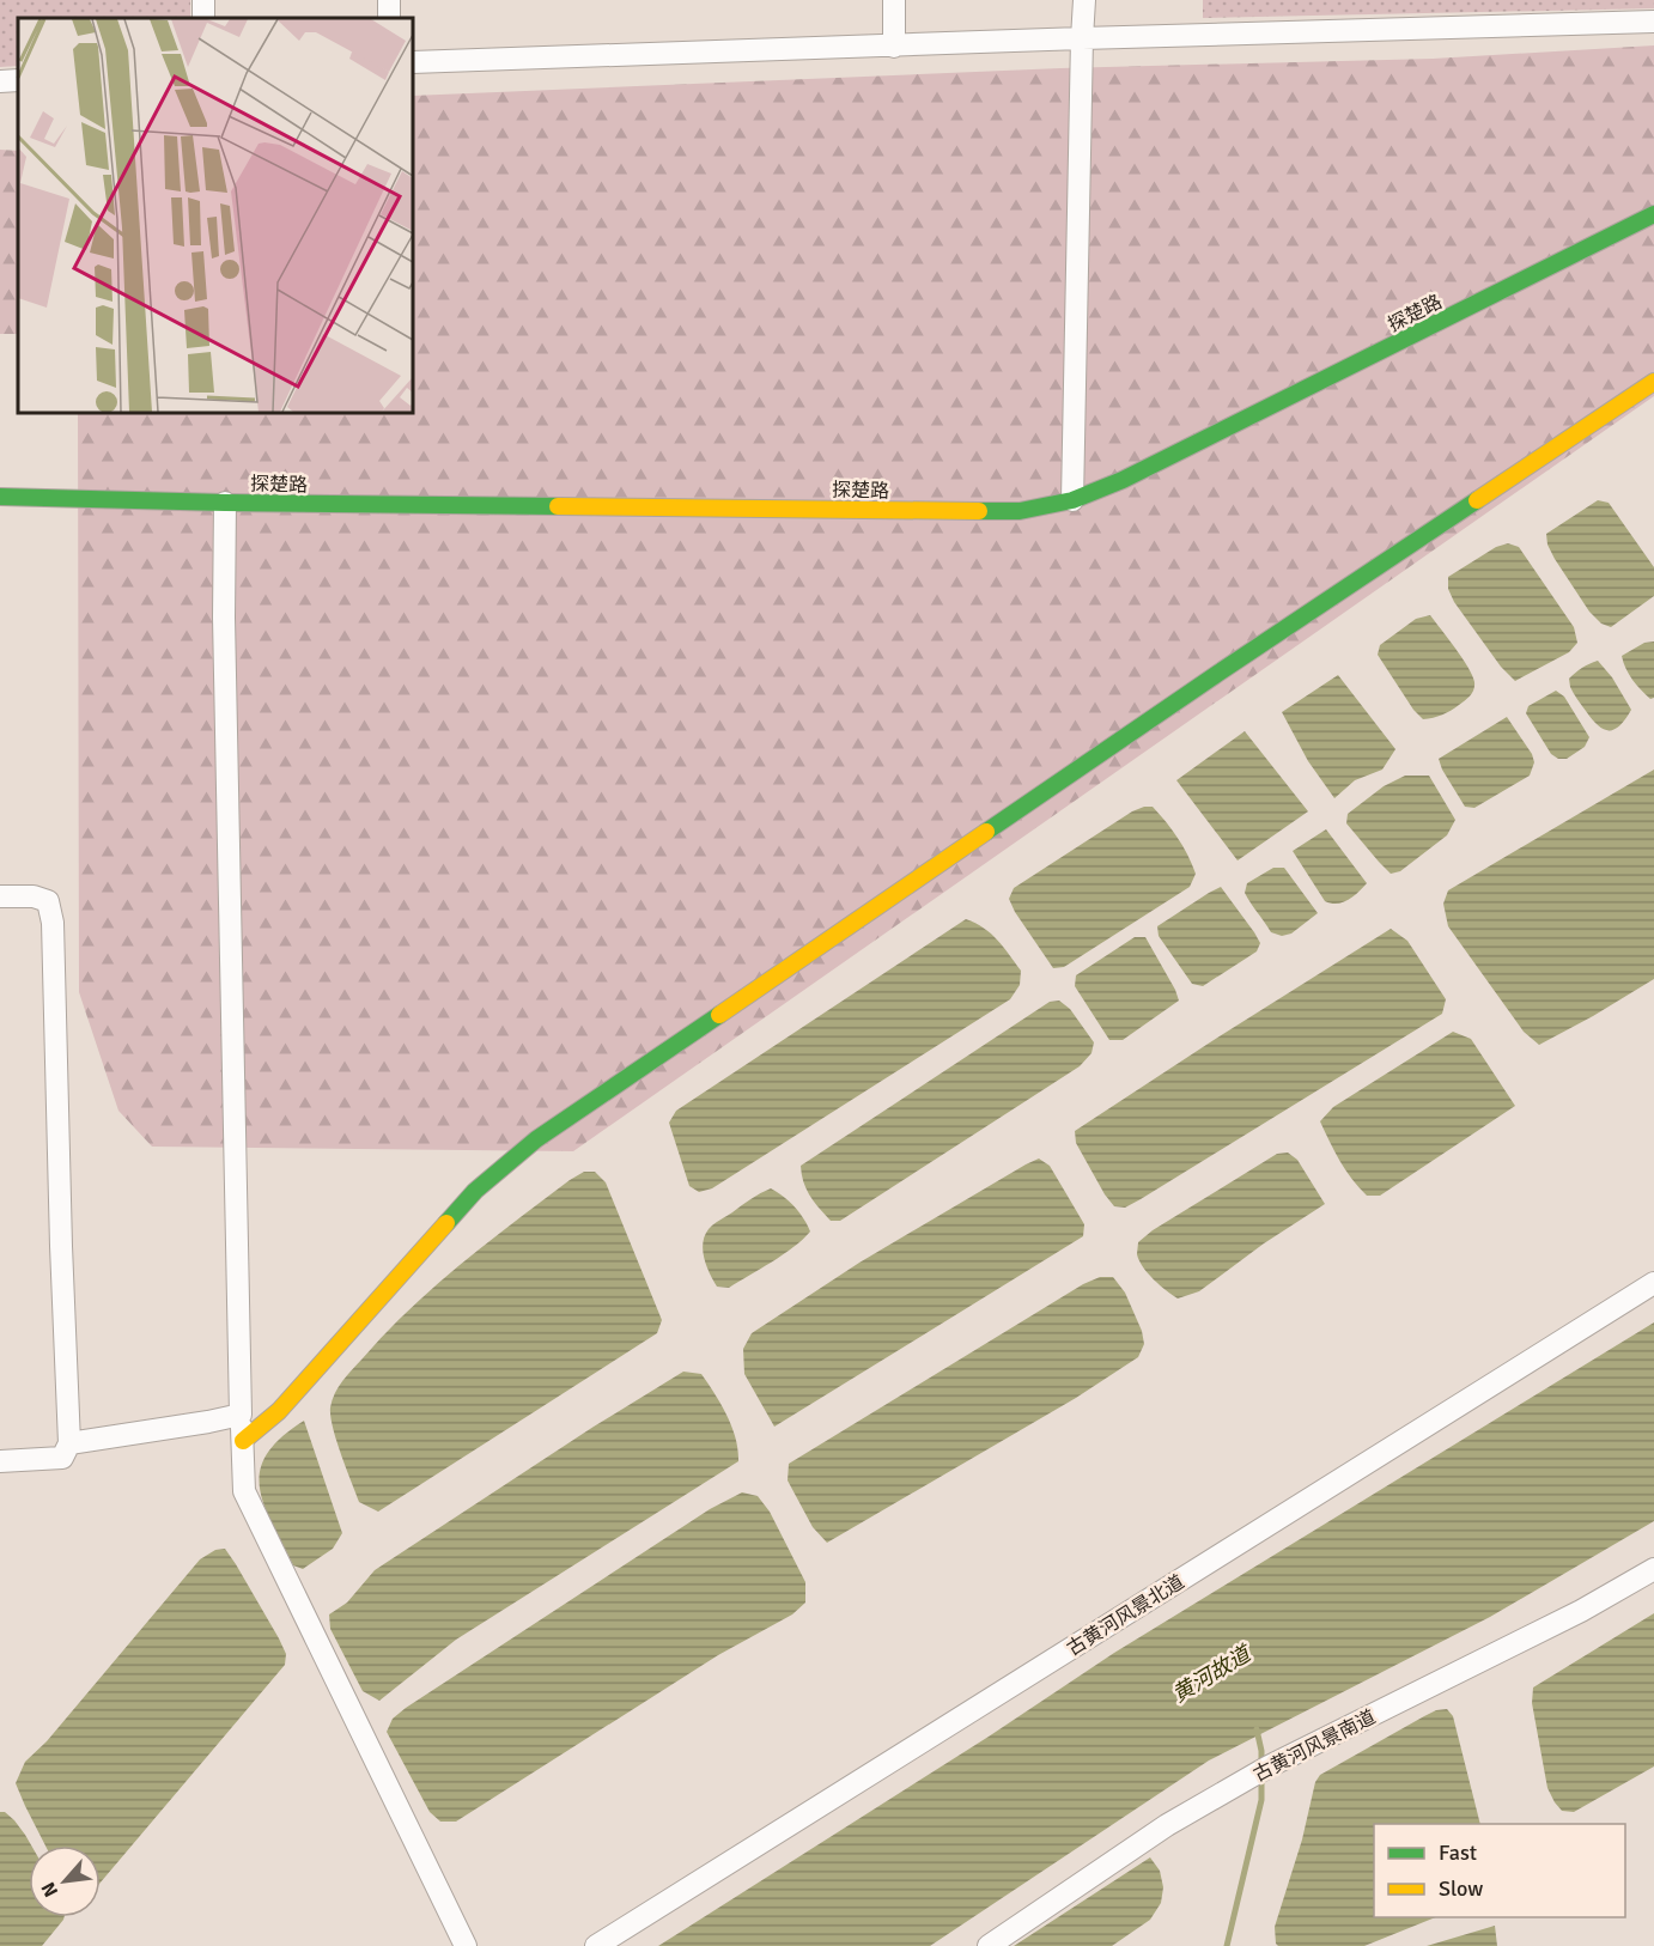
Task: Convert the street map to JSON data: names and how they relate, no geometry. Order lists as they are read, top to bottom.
{
  "streets": {
    "street": ["探楚路", "古黄河风景北道", "古黄河风景南道"]
  },
  "water": ["黄河故道"],
  "legend": ["Fast", "Slow"],
  "north": "bottom left"
}
